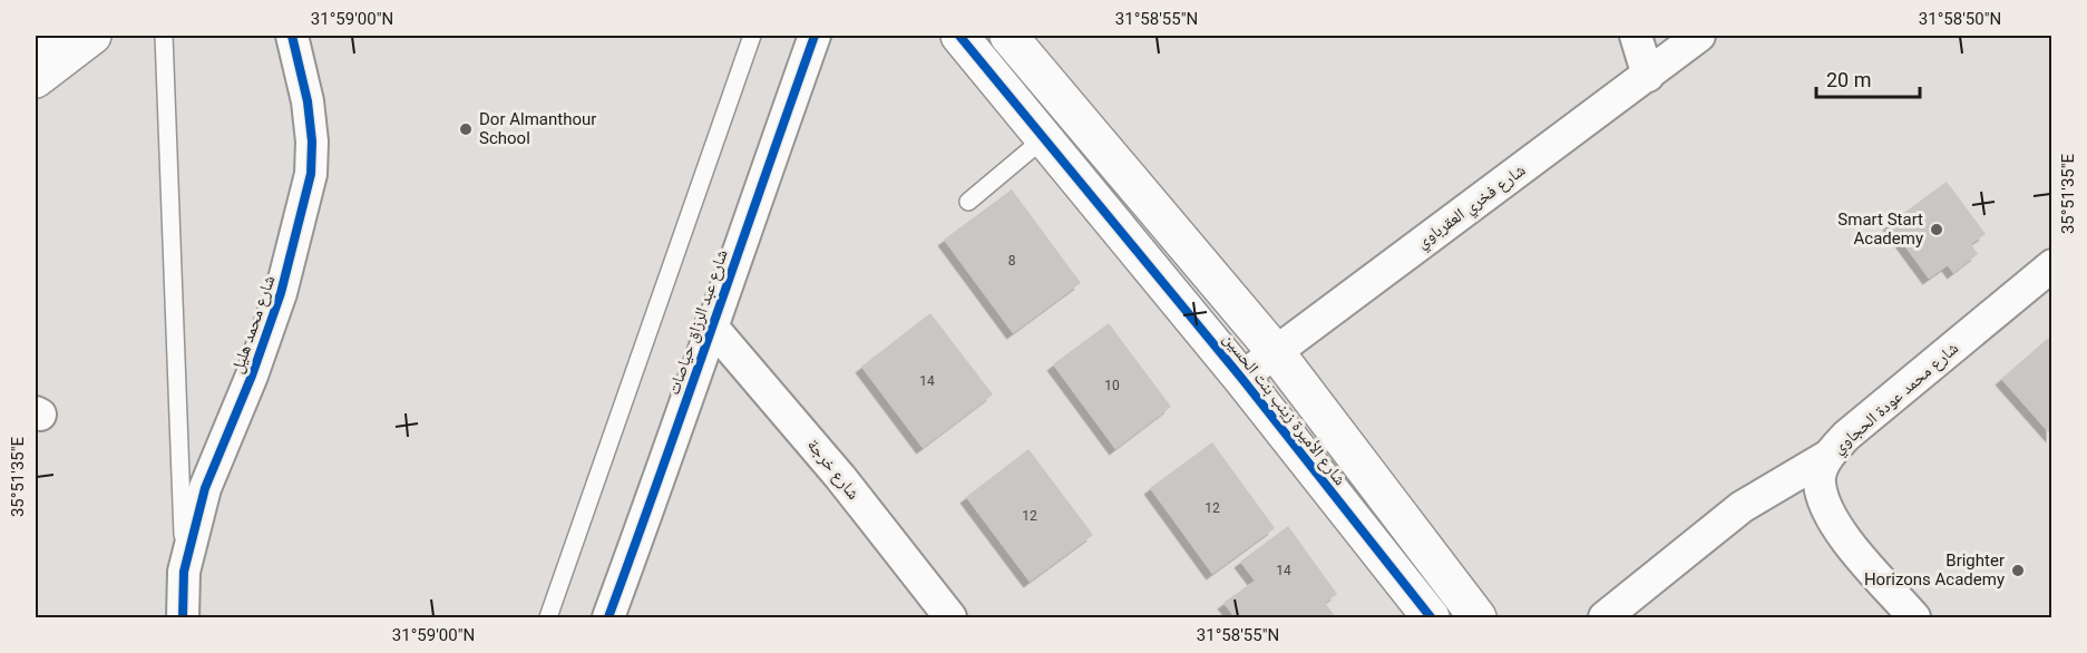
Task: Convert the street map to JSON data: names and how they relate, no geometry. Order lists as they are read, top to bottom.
{
  "streets": {
    "street": [
      "شارع فخري العقرباوي",
      "شارع عبد الرزاق حياصات",
      "شارع محمد هليل",
      "شارع محمد عودة الحجاوي",
      "شارع الأميرة زينب بنت الحسين",
      "شارع خرجة"
    ]
  },
  "crossings": [
    ["شارع فخري العقرباوي", "شارع الأميرة زينب بنت الحسين"],
    ["شارع عبد الرزاق حياصات", "شارع خرجة"]
  ],
  "places": ["Dor Almanthour School", "Smart Start Academy", "Brighter Horizons Academy"],
  "house_numbers": [
    "8",
    "14",
    "10",
    "12",
    "12",
    "14"
  ],
  "scale_bar": "20 m",
  "coordinates": [
    "31°59'00\"N",
    "31°58'55\"N",
    "31°58'50\"N",
    "35°51'35\"E"
  ]
}
